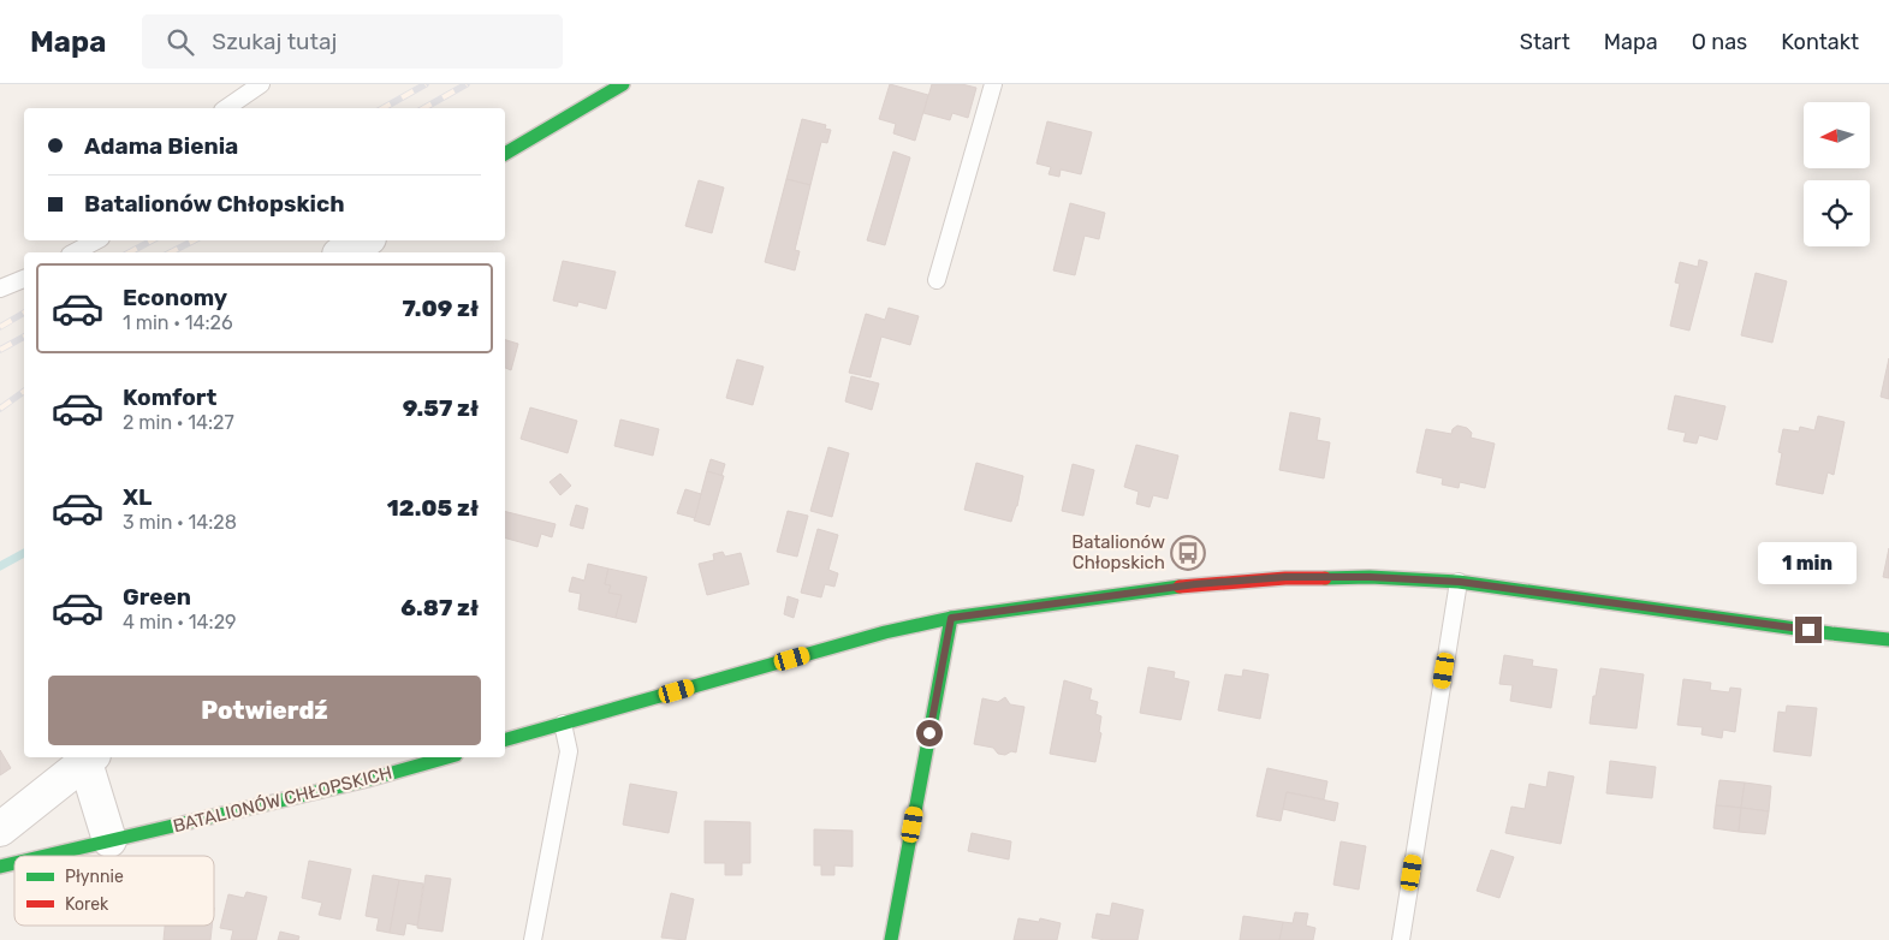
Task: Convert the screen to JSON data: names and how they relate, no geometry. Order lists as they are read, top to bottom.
{
  "streets": {
    "street": ["BATALIONÓW CHŁOPSKICH"]
  },
  "places": {
    "bus stop": ["Batalionów Chłopskich"]
  },
  "legend": ["Płynnie", "Korek"],
  "north": "left",
  "page": {
    "header": "Mapa",
    "search": "Szukaj tutaj",
    "nav": [
      "Start",
      "Mapa",
      "O nas",
      "Kontakt"
    ],
    "banner": ["Adama Bienia", "Batalionów Chłopskich"],
    "list": [
      {
        "name": "Economy",
        "note": "1 min · 14:26",
        "value": "7.09 zł"
      },
      {
        "name": "Komfort",
        "note": "2 min · 14:27",
        "value": "9.57 zł"
      },
      {
        "name": "XL",
        "note": "3 min · 14:28",
        "value": "12.05 zł"
      },
      {
        "name": "Green",
        "note": "4 min · 14:29",
        "value": "6.87 zł"
      }
    ],
    "bubble": "1 min",
    "buttons": "Potwierdź"
  }
}
